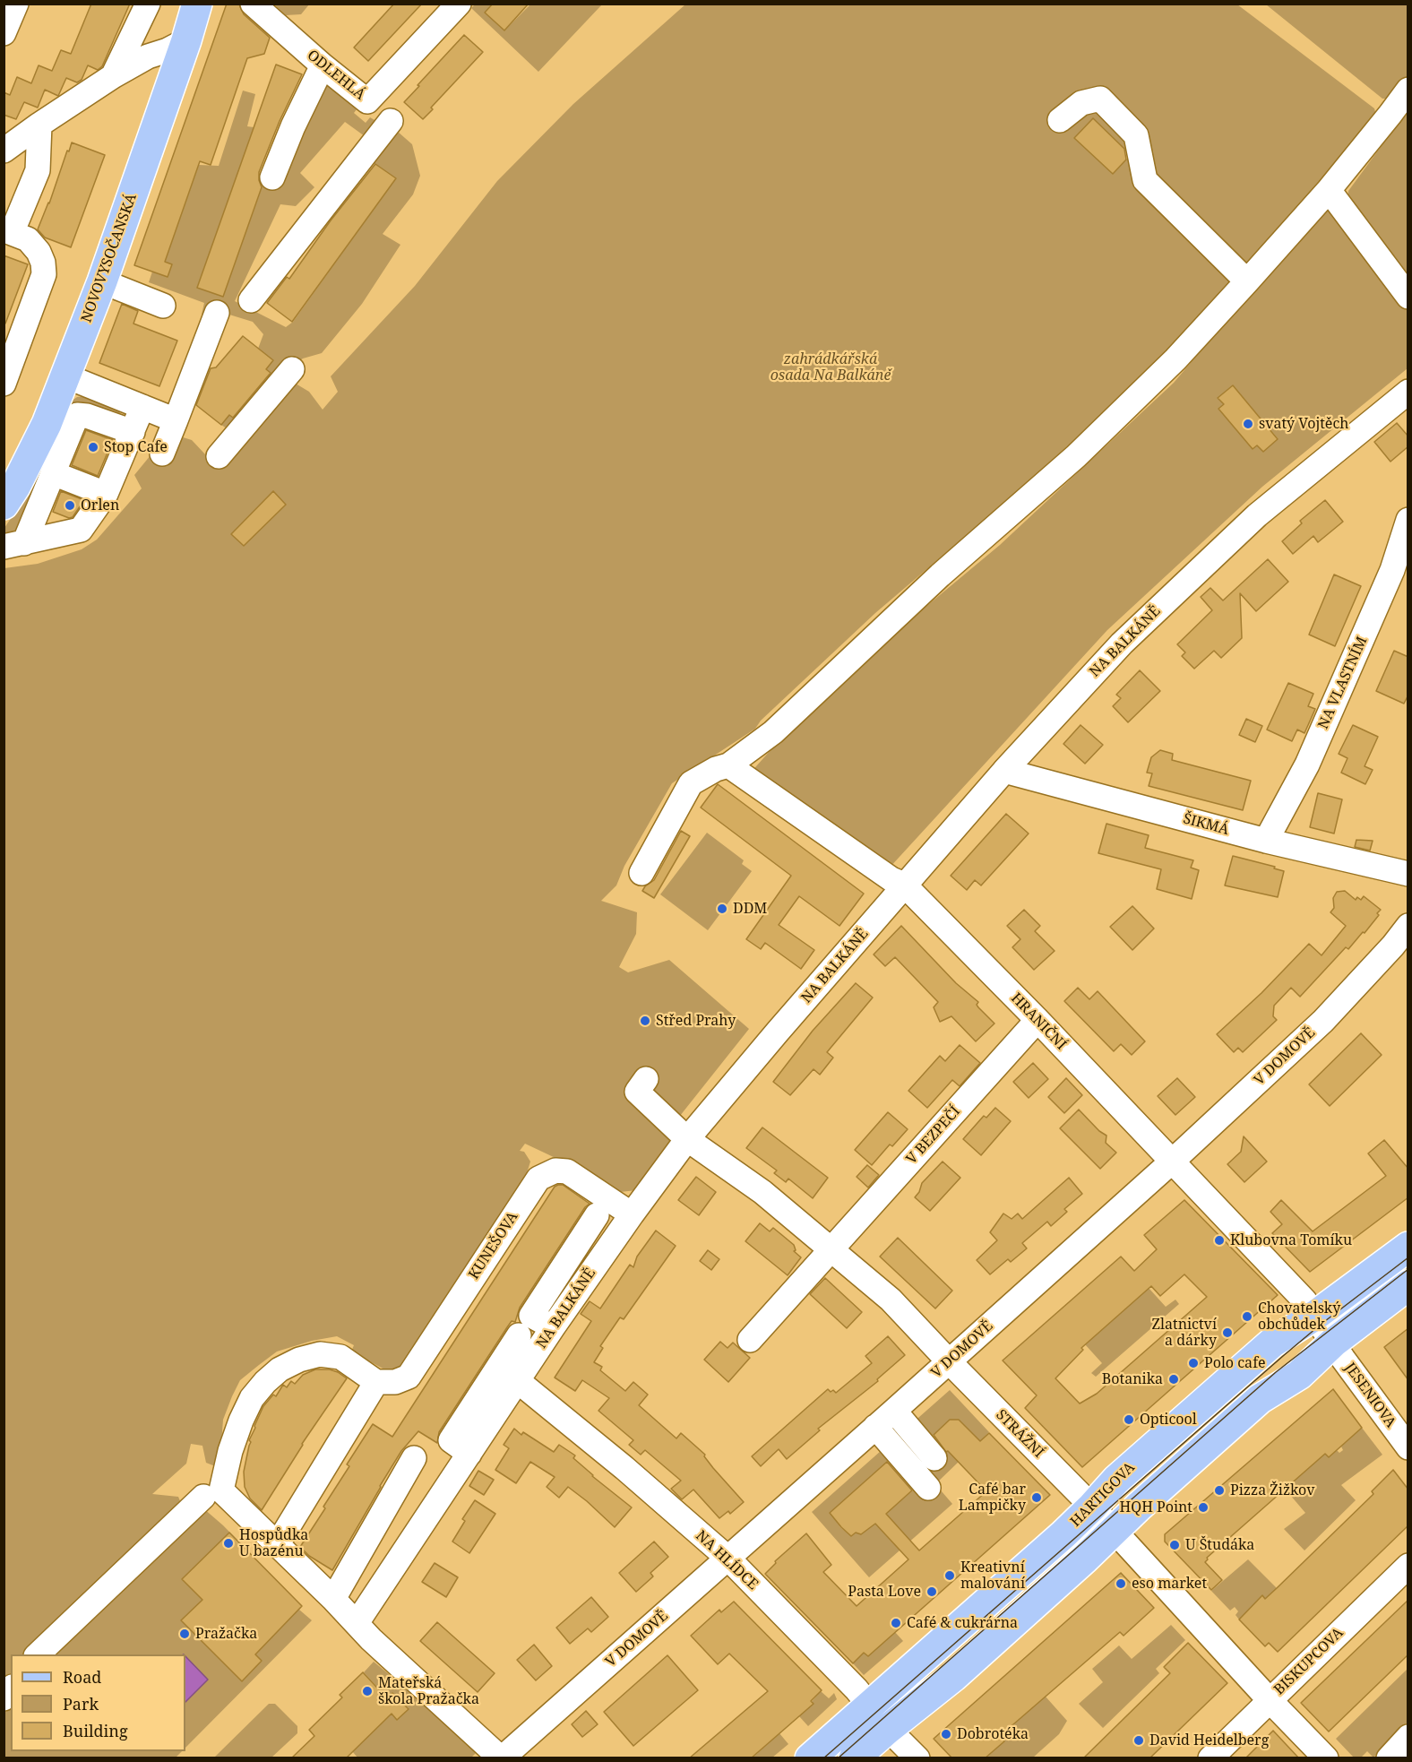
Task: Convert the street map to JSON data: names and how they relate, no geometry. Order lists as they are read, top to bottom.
{
  "streets": {
    "main road": ["NOVOVYSOČANSKÁ", "HARTIGOVA"],
    "street": [
      "ODLEHLÁ",
      "NA BALKÁNĚ",
      "NA VLASTNÍM",
      "ŠIKMÁ",
      "HRANIČNÍ",
      "V DOMOVĚ",
      "V BEZPEČÍ",
      "KUNEŠOVA",
      "JESENIOVA",
      "STRÁŽNÍ",
      "NA HLÍDCE",
      "BISKUPCOVA"
    ]
  },
  "crossings": [
    ["NA BALKÁNĚ", "ŠIKMÁ"],
    ["NA BALKÁNĚ", "HRANIČNÍ"],
    ["NA BALKÁNĚ", "KUNEŠOVA"],
    ["NA BALKÁNĚ", "STRÁŽNÍ"],
    ["NA BALKÁNĚ", "NA HLÍDCE"],
    ["NA VLASTNÍM", "ŠIKMÁ"],
    ["HRANIČNÍ", "V DOMOVĚ"],
    ["HRANIČNÍ", "V BEZPEČÍ"],
    ["HRANIČNÍ", "JESENIOVA"],
    ["HRANIČNÍ", "HARTIGOVA"],
    ["V DOMOVĚ", "STRÁŽNÍ"],
    ["V DOMOVĚ", "NA HLÍDCE"],
    ["V BEZPEČÍ", "STRÁŽNÍ"],
    ["JESENIOVA", "HARTIGOVA"],
    ["STRÁŽNÍ", "HARTIGOVA"],
    ["STRÁŽNÍ", "BISKUPCOVA"],
    ["HARTIGOVA", "NA HLÍDCE"]
  ],
  "parks": ["zahrádkářská osada Na Balkáně"],
  "places": [
    "svatý Vojtěch",
    "Stop Cafe",
    "Orlen",
    "DDM",
    "Střed Prahy",
    "Klubovna Tomíku",
    "Chovatelský obchůdek",
    "Zlatnictví a dárky",
    "Polo cafe",
    "Botanika",
    "Opticool",
    "Pizza Žižkov",
    "Café bar Lampičky",
    "HQH Point",
    "Hospůdka U bazénu",
    "U Študáka",
    "Kreativní malování",
    "eso market",
    "Pasta Love",
    "Café & cukrárna",
    "Pražačka",
    "Mateřská škola Pražačka",
    "Dobrotéka",
    "David Heidelberg"
  ],
  "legend": ["Road", "Park", "Building"]
}
